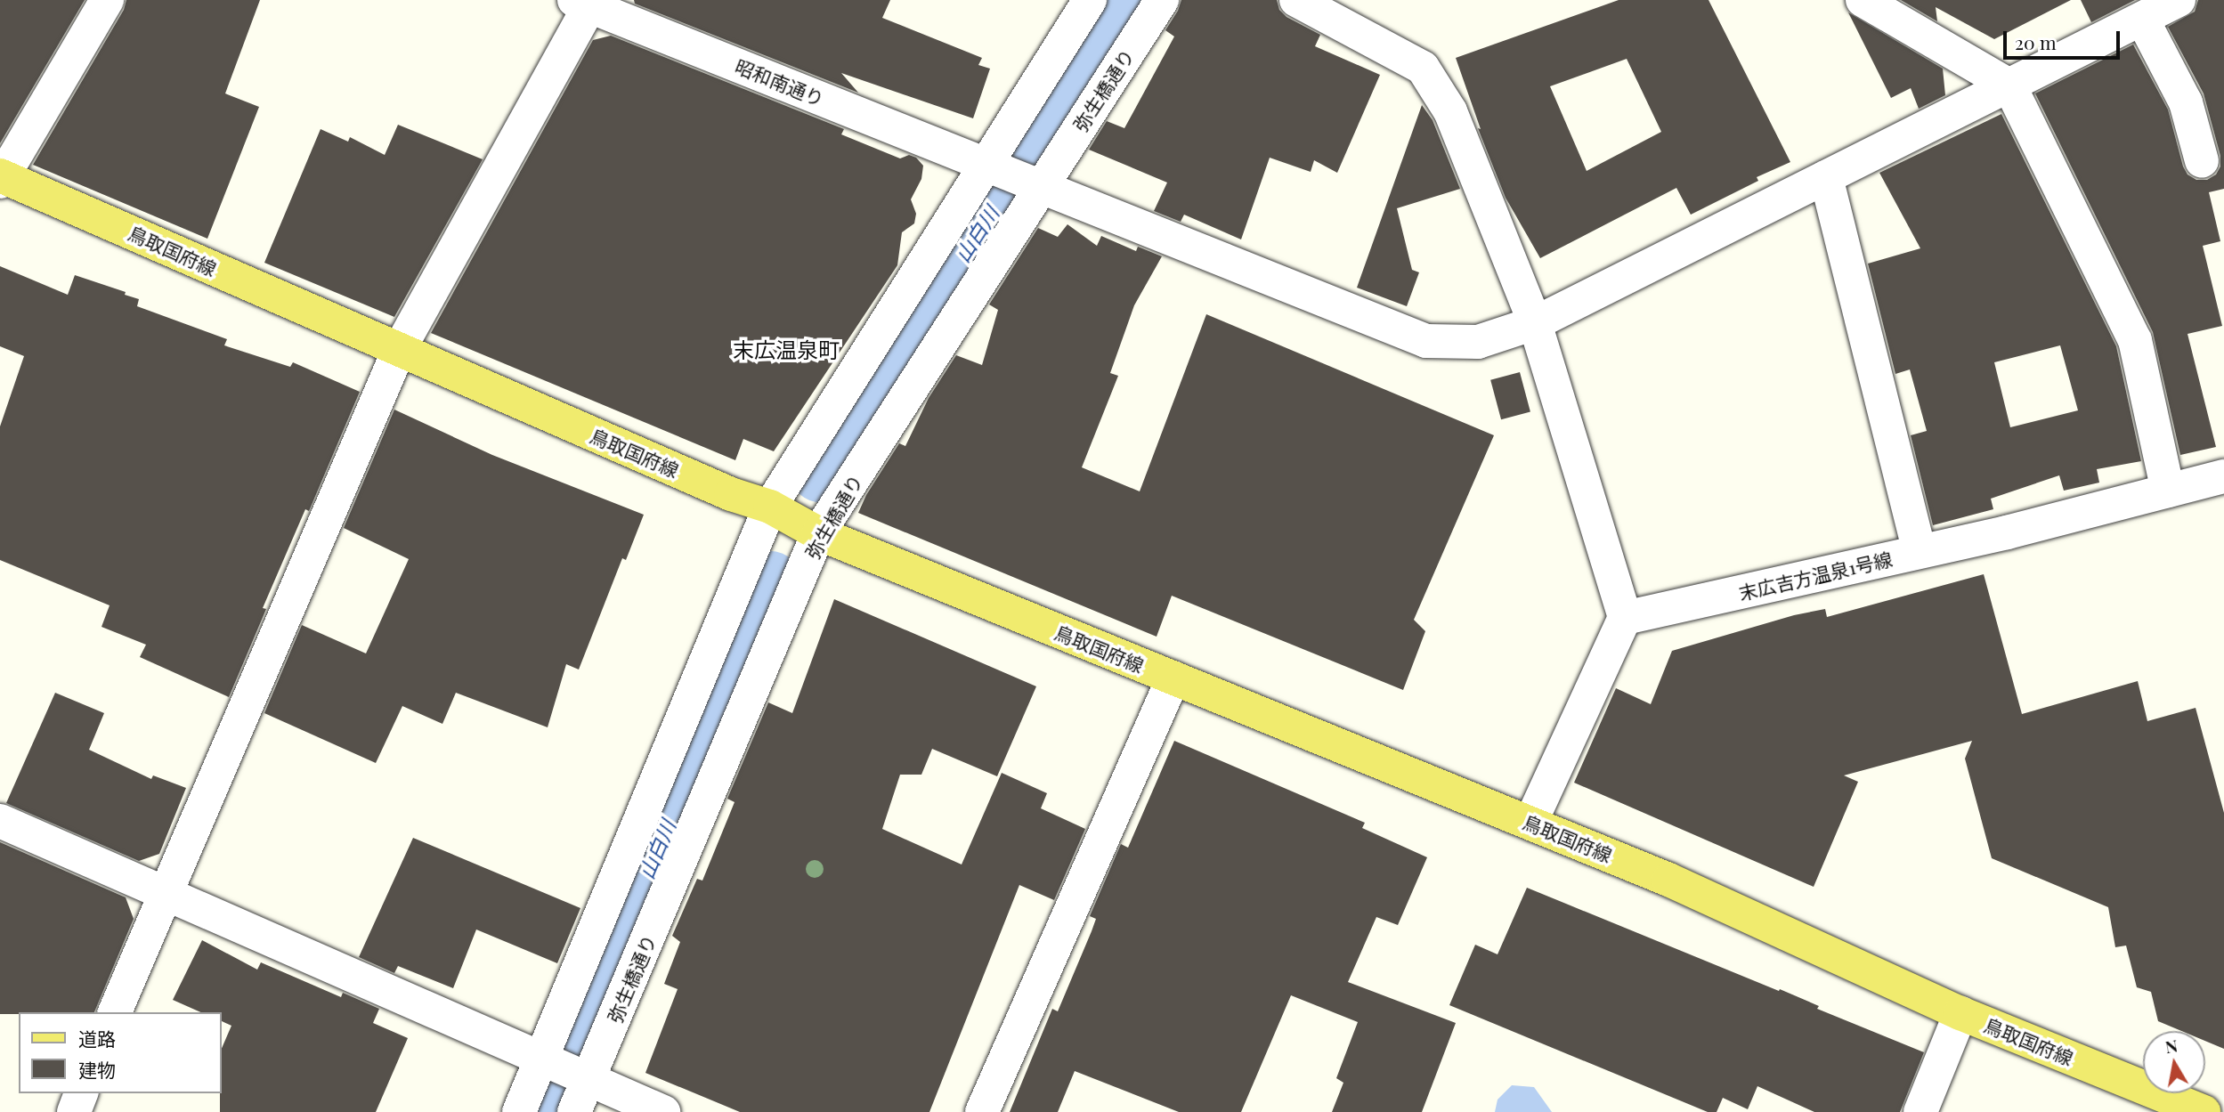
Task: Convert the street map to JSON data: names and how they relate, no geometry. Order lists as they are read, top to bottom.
{
  "streets": {
    "main road": ["鳥取国府線"],
    "street": ["昭和南通り", "弥生橋通り", "末広吉方温泉1号線"]
  },
  "crossings": [
    ["昭和南通り", "弥生橋通り"],
    ["弥生橋通り", "鳥取国府線"]
  ],
  "districts": ["末広温泉町"],
  "water": ["山白川"],
  "legend": ["道路", "建物"],
  "scale_bar": "20 m",
  "north": "top"
}
